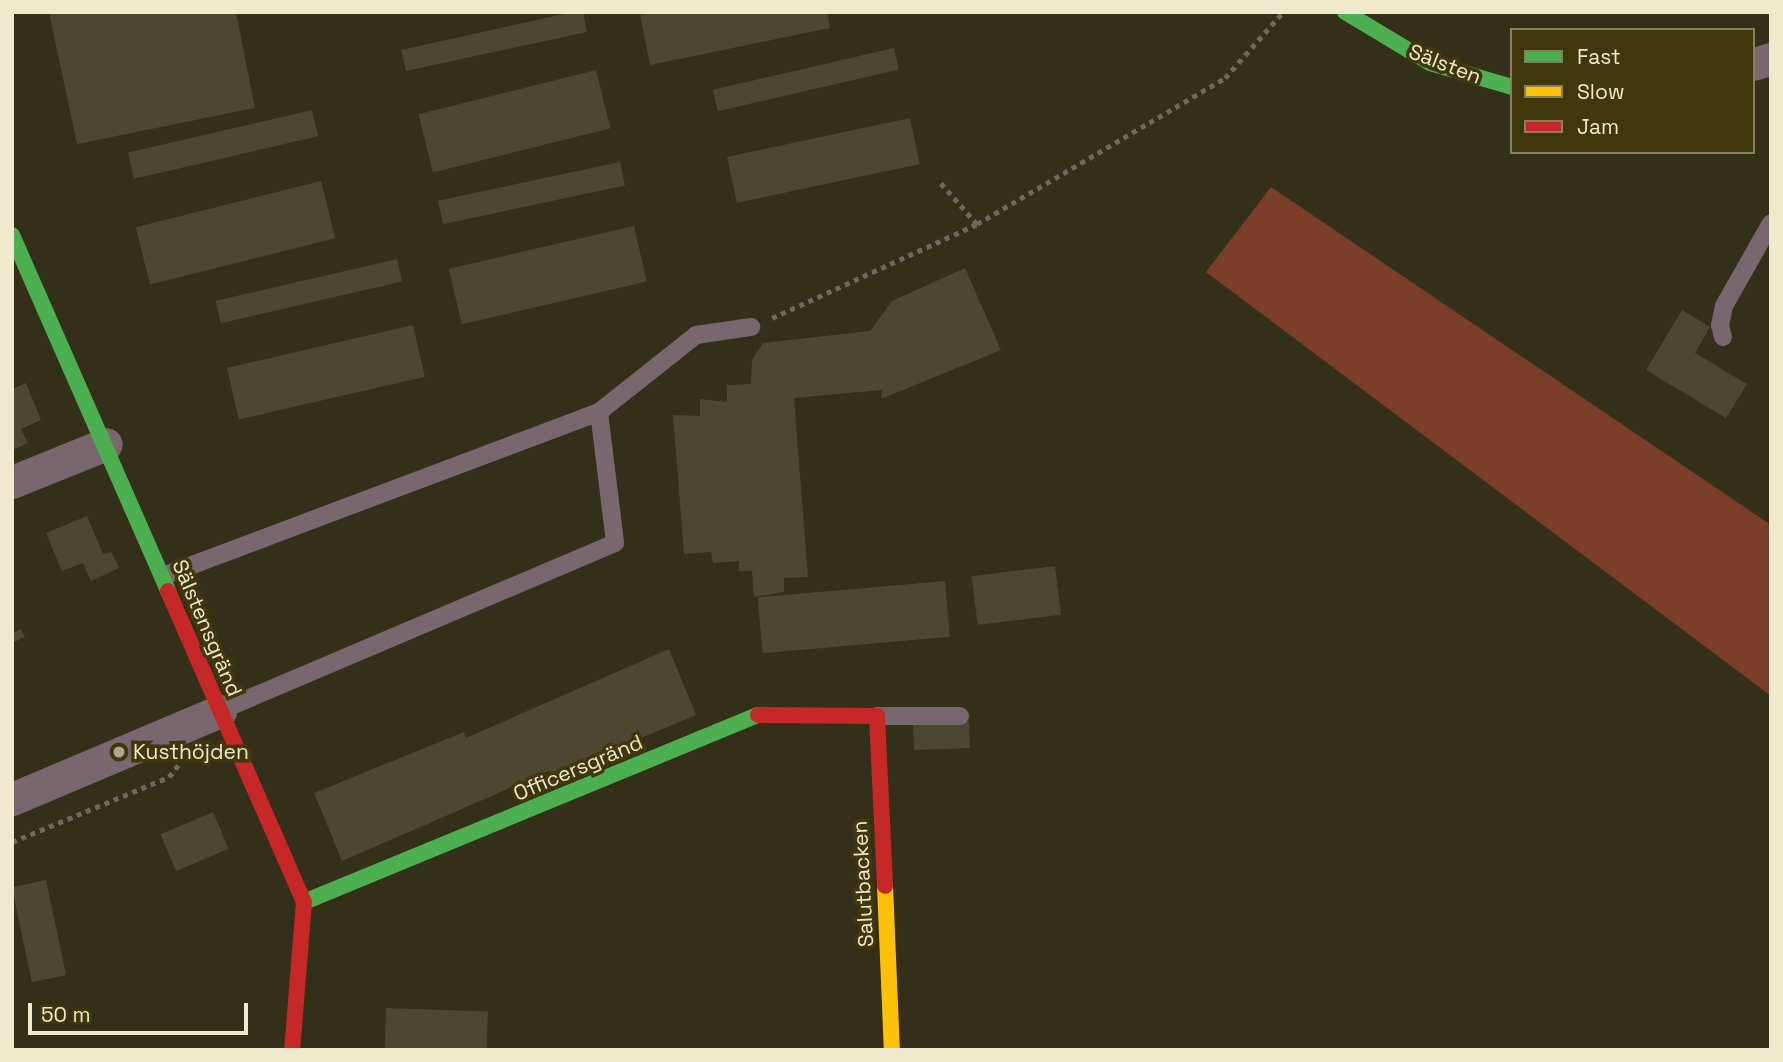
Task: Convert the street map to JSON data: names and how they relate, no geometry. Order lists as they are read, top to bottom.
{
  "streets": {
    "street": [
      "Sälsten",
      "Sälstensgränd",
      "Officersgränd",
      "Salutbacken"
    ]
  },
  "crossings": [
    ["Sälstensgränd", "Officersgränd"],
    ["Officersgränd", "Salutbacken"]
  ],
  "places": ["Kusthöjden"],
  "legend": ["Fast", "Slow", "Jam"],
  "scale_bar": "50 m"
}
